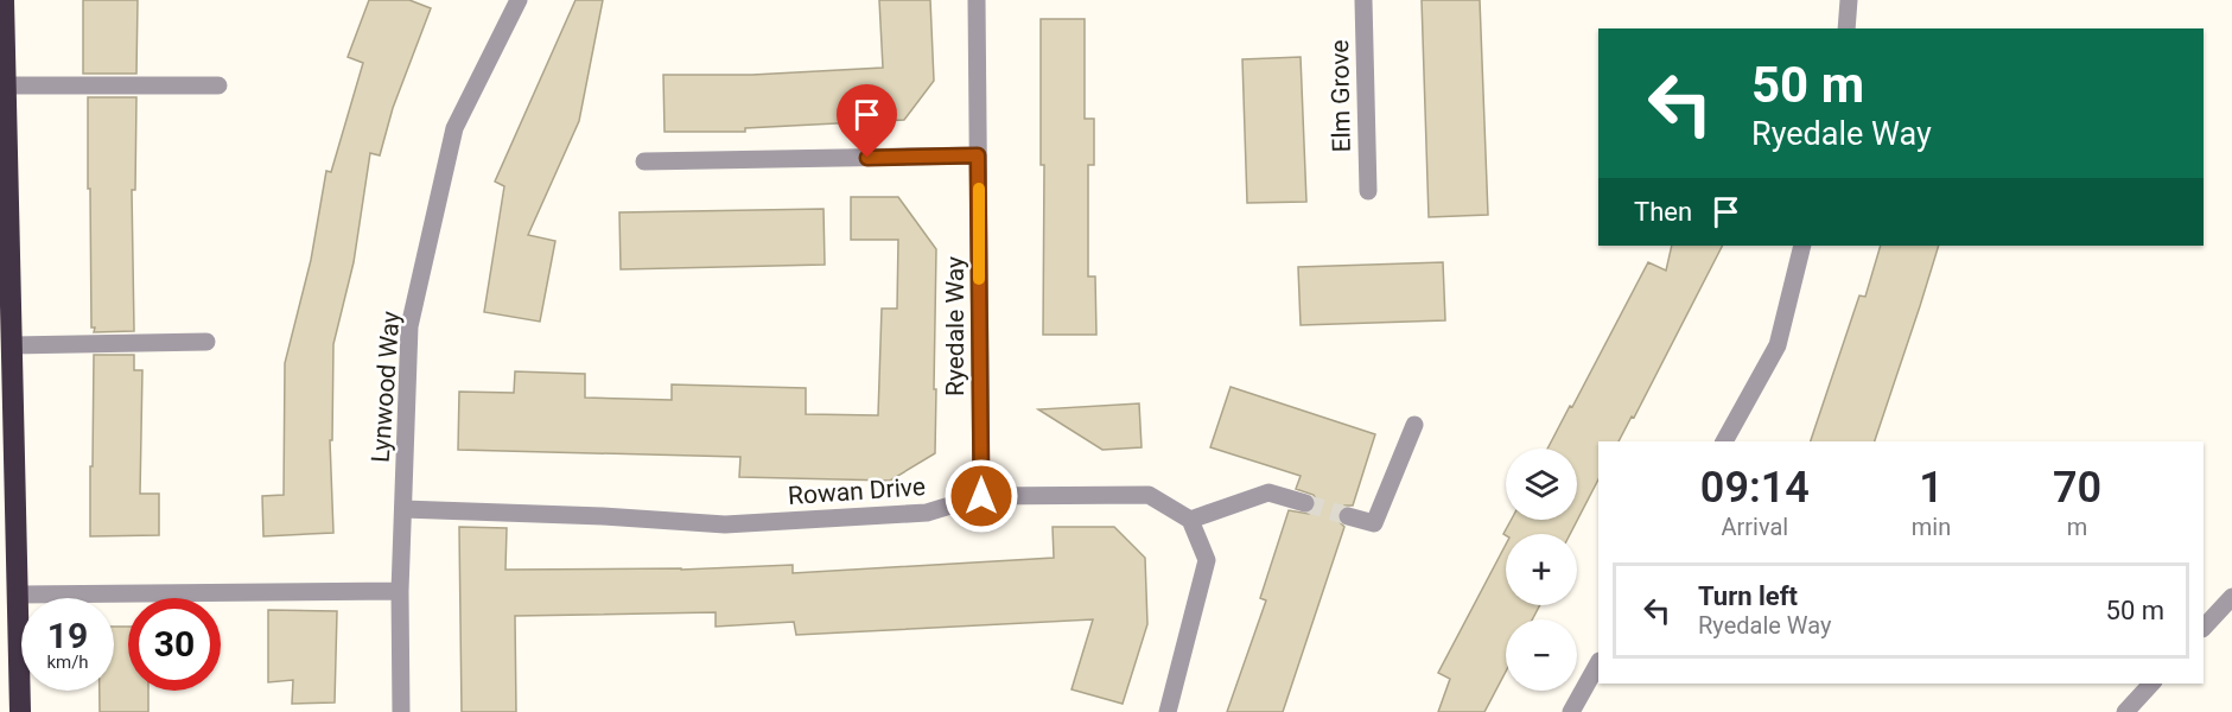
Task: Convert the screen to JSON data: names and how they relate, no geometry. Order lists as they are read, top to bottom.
{
  "streets": {
    "street": [
      "Elm Grove",
      "Ryedale Way",
      "Lynwood Way",
      "Rowan Drive"
    ]
  },
  "crossings": [
    ["Ryedale Way", "Rowan Drive"],
    ["Lynwood Way", "Rowan Drive"]
  ],
  "page": {
    "turn": ["50 m", "Ryedale Way"],
    "then": "Then",
    "eta": [
      "09:14",
      "Arrival",
      "1",
      "min",
      "70",
      "m"
    ],
    "map_buttons": ["+", "−"],
    "list": [
      {
        "name": "Turn left",
        "note": "Ryedale Way",
        "value": "50 m"
      }
    ],
    "speed": "19 km/h",
    "limit": "30"
  }
}
